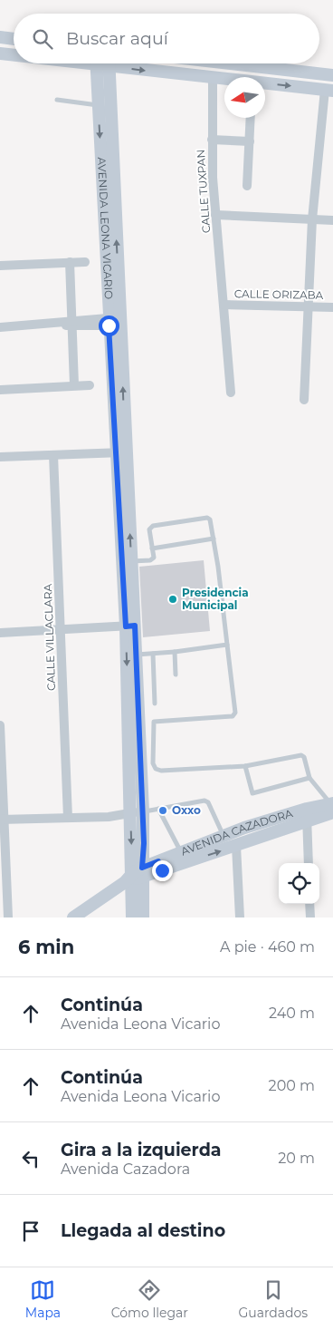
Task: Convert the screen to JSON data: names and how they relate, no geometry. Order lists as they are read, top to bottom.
{
  "streets": {
    "street": [
      "CALLE TUXPAN",
      "AVENIDA LEONA VICARIO",
      "CALLE ORIZABA",
      "CALLE VILLACLARA",
      "AVENIDA CAZADORA"
    ]
  },
  "crossings": [
    ["CALLE TUXPAN", "CALLE ORIZABA"],
    ["AVENIDA LEONA VICARIO", "AVENIDA CAZADORA"]
  ],
  "places": ["Presidencia Municipal", "Oxxo"],
  "north": "left",
  "page": {
    "search": "Buscar aquí",
    "heading": ["6 min", "A pie · 460 m"],
    "list": [
      ["Continúa", "Avenida Leona Vicario", "240 m"],
      ["Continúa", "Avenida Leona Vicario", "200 m"],
      ["Gira a la izquierda", "Avenida Cazadora", "20 m"],
      "Llegada al destino"
    ],
    "nav": ["Mapa", "Cómo llegar", "Guardados"]
  }
}
